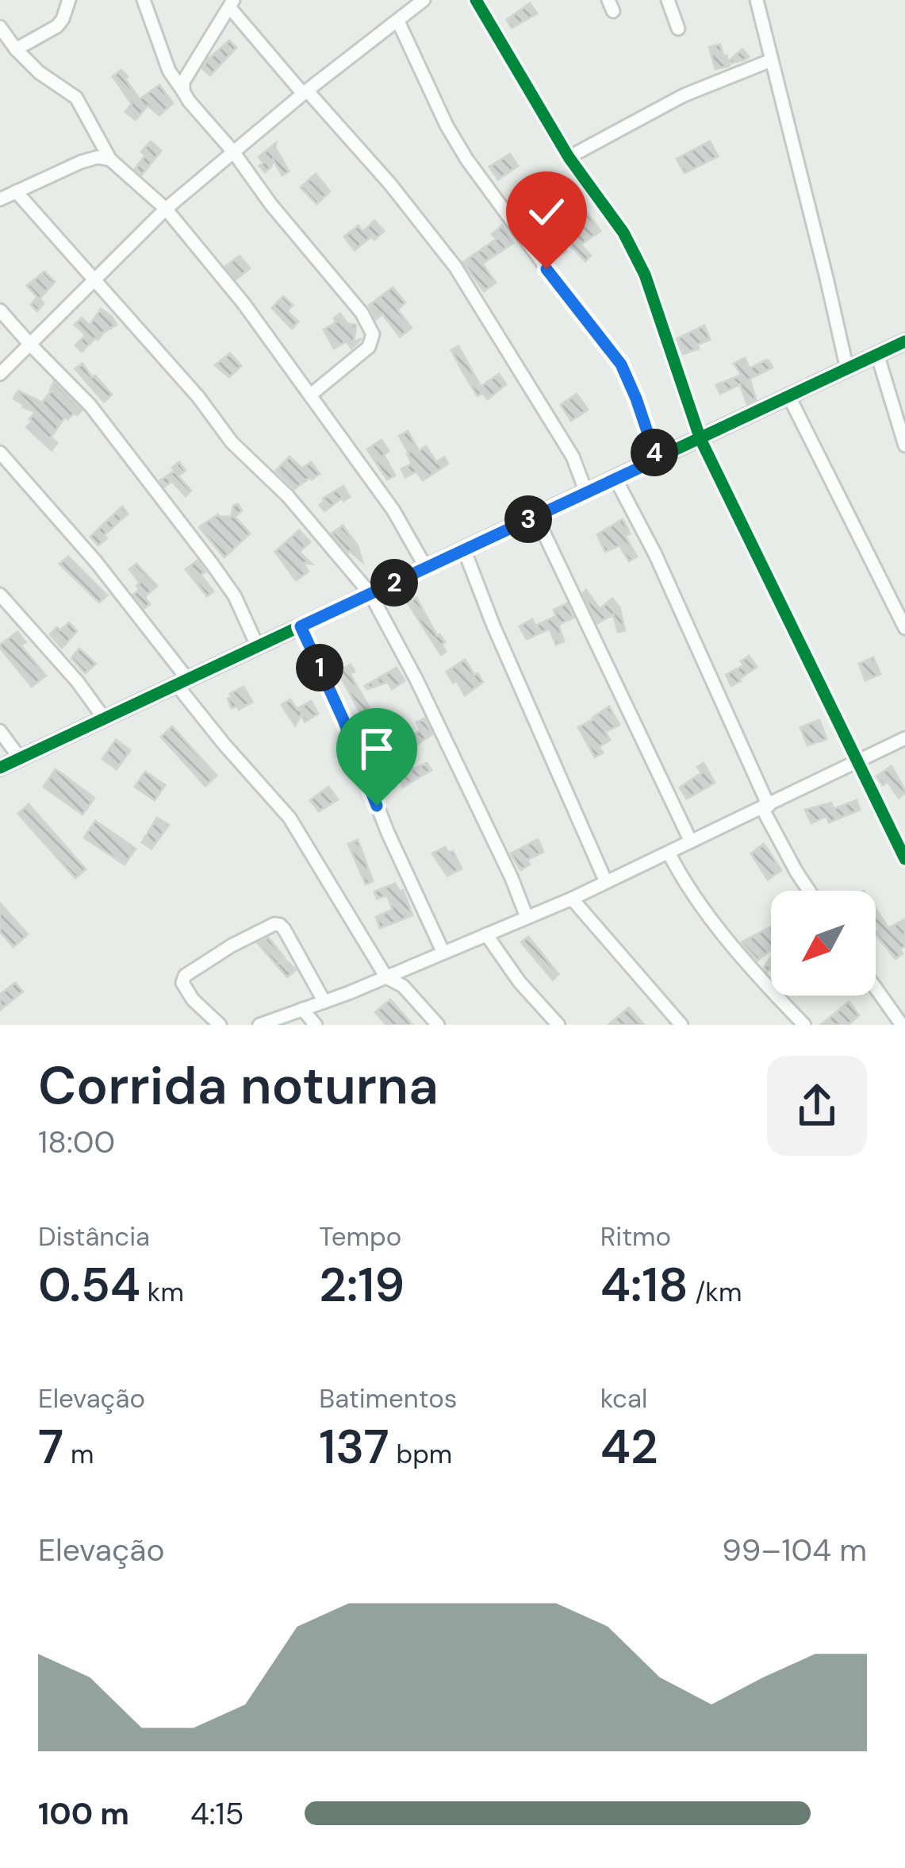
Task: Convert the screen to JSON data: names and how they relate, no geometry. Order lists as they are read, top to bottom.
{
  "north": "bottom left",
  "page": {
    "pins": [
      "4",
      "3",
      "2",
      "1"
    ],
    "heading": ["Corrida noturna", "18:00"],
    "stats": [
      ["Distância", "0.54 km"],
      ["Tempo", "2:19"],
      ["Ritmo", "4:18 /km"],
      ["Elevação", "7 m"],
      ["Batimentos", "137 bpm"],
      ["kcal", "42"]
    ],
    "chart": ["Elevação", "99–104 m"],
    "list": [
      {
        "name": "100 m",
        "note": "4:15"
      }
    ]
  }
}
